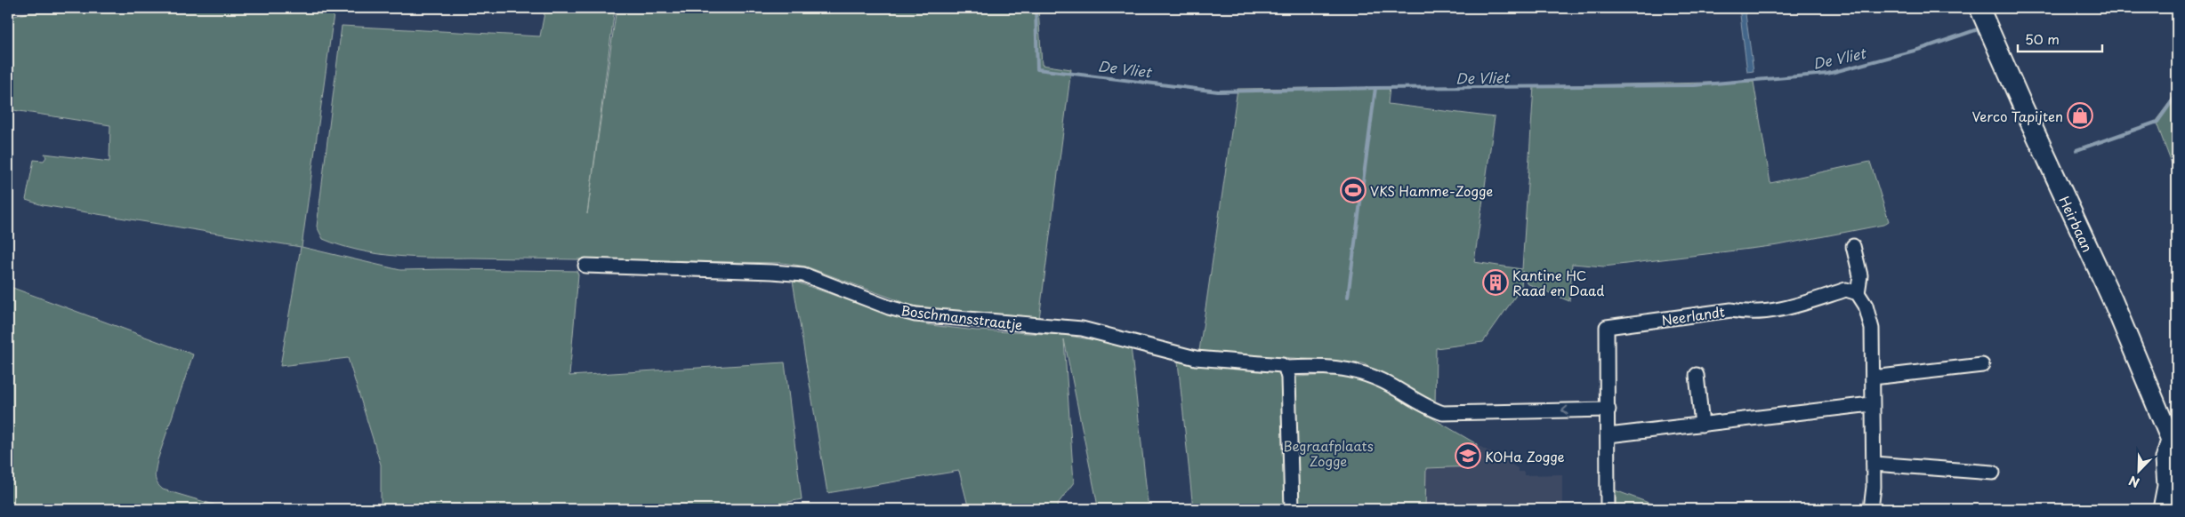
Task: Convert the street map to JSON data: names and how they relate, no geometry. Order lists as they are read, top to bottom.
{
  "streets": {
    "main road": ["Heirbaan"],
    "street": ["Neerlandt", "Boschmansstraatje"]
  },
  "water": ["De Vliet"],
  "parks": ["Begraafplaats Zogge"],
  "places": {
    "shop": ["Verco Tapijten"],
    "sports": ["VKS Hamme-Zogge"],
    "building": ["Kantine HC Raad en Daad"],
    "school or university": ["KOHa Zogge"]
  },
  "scale_bar": "50 m",
  "north": "bottom left"
}
